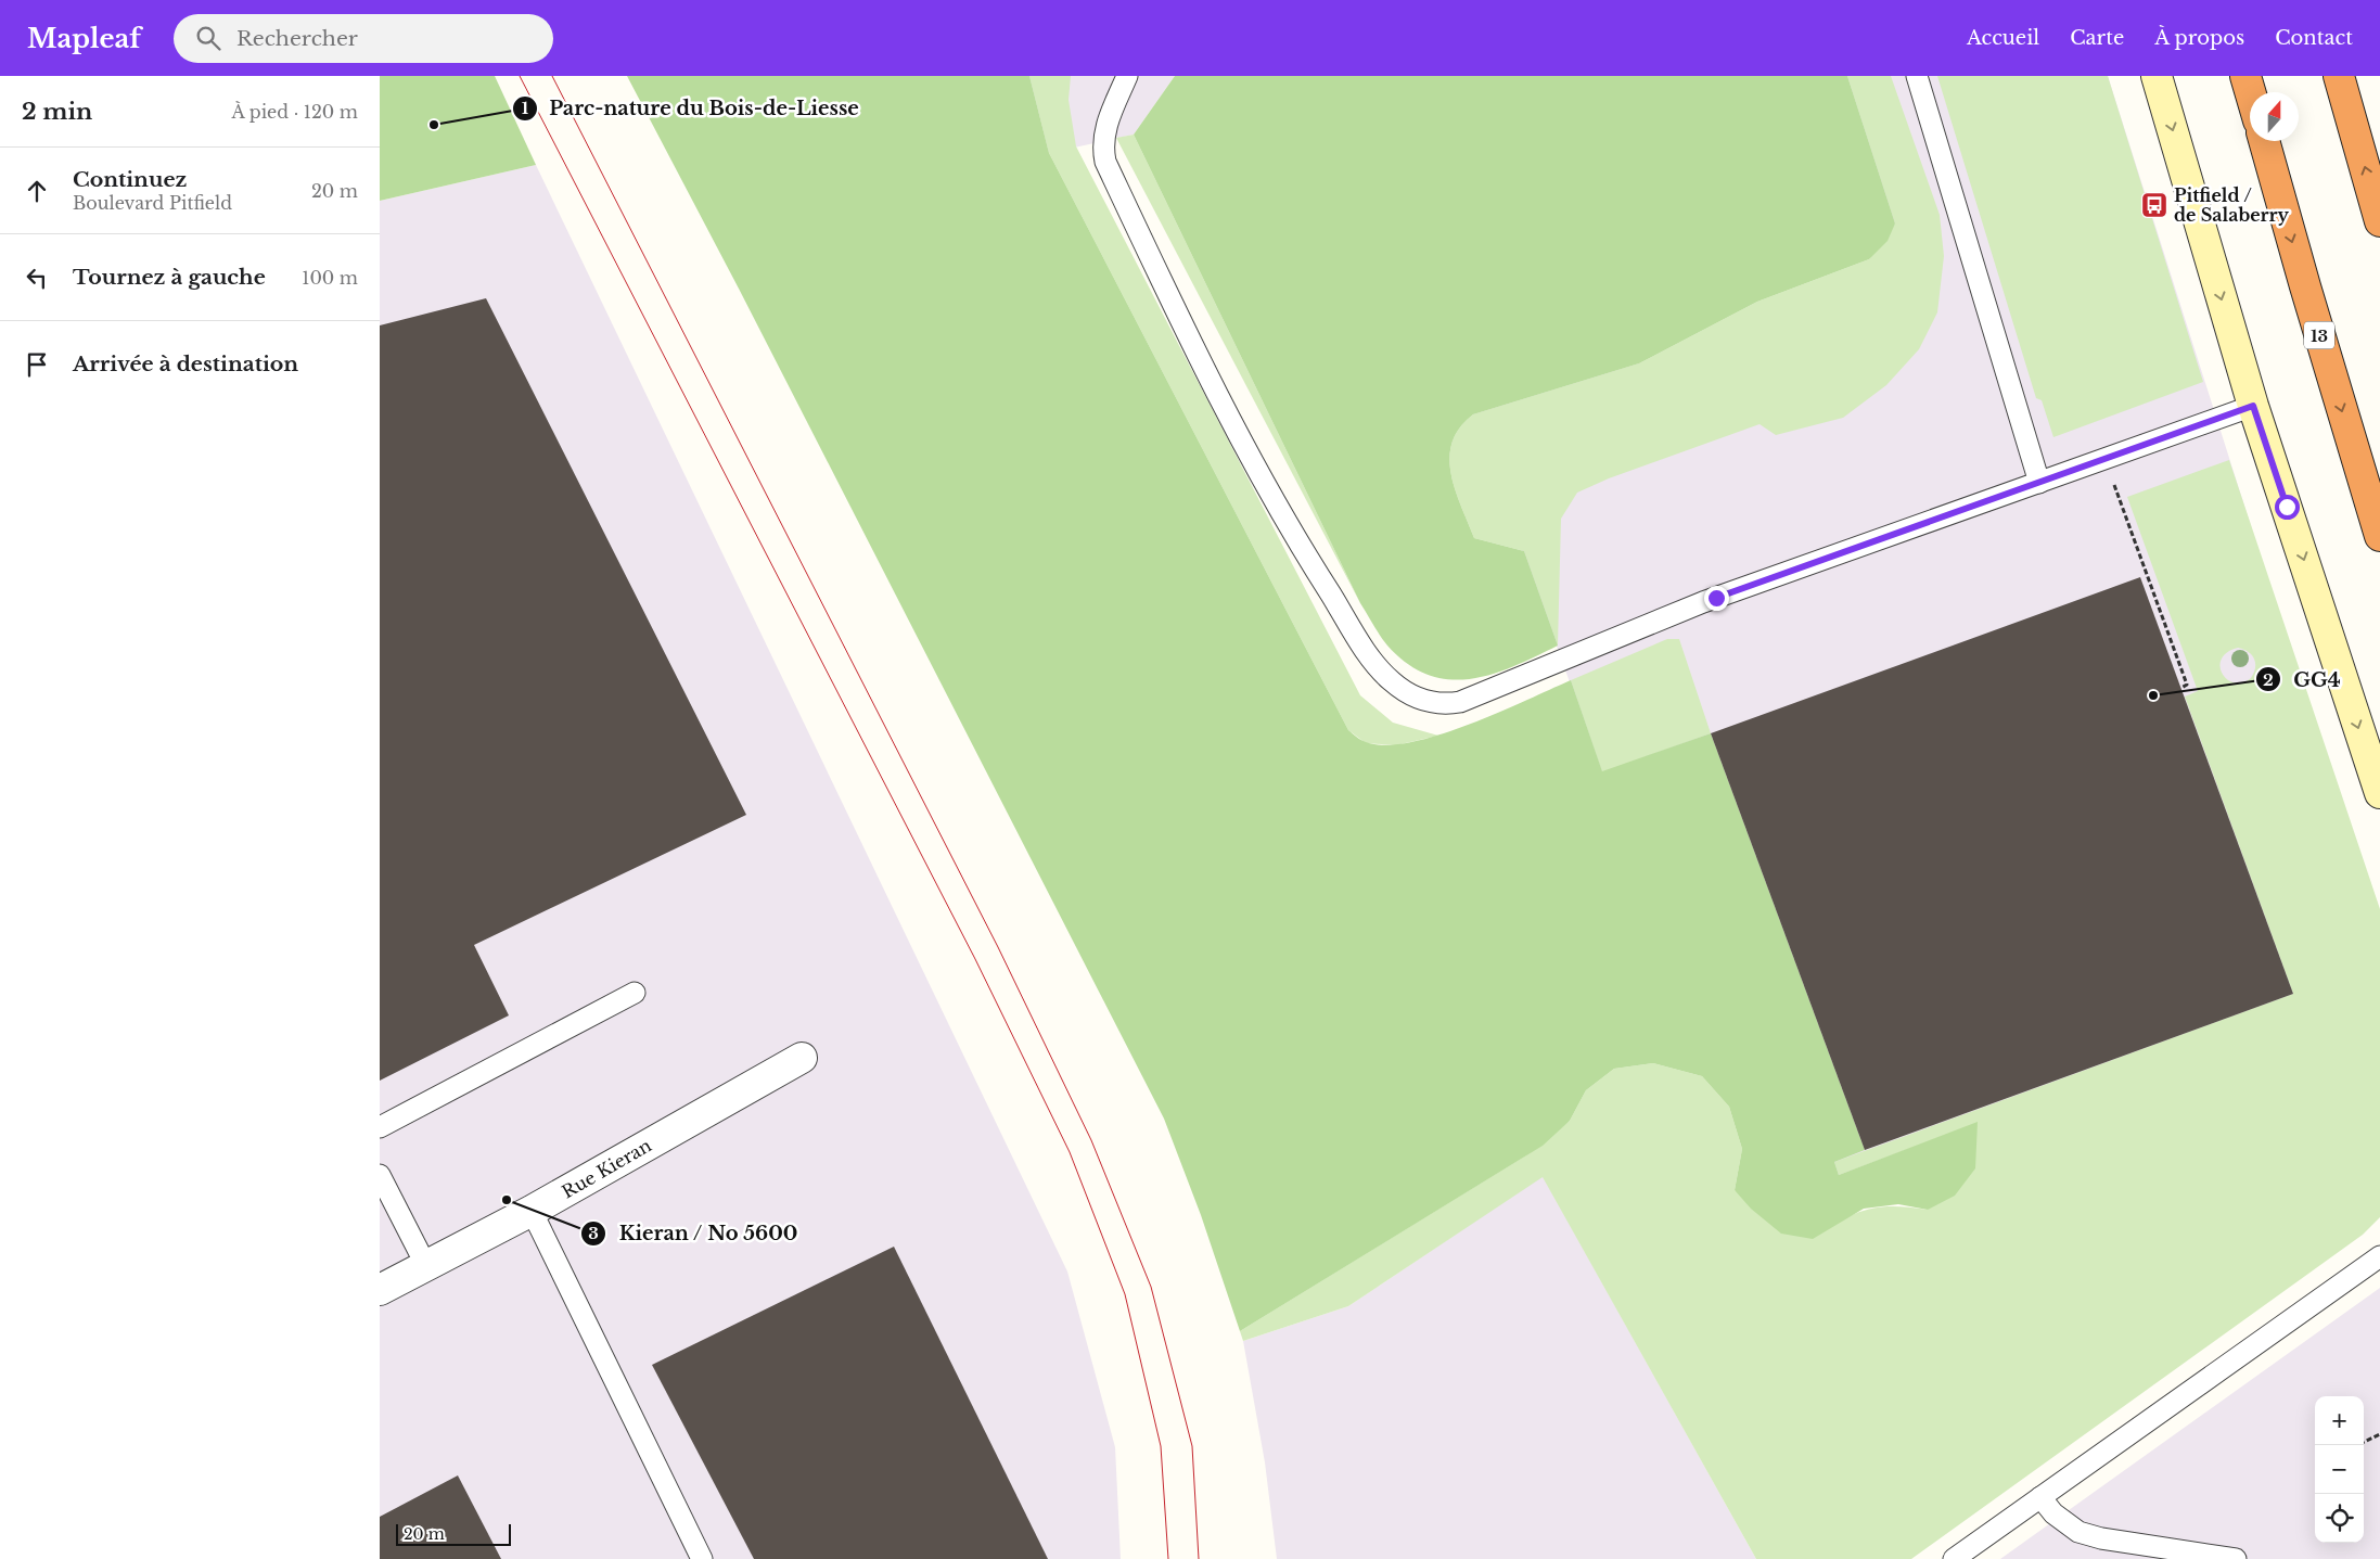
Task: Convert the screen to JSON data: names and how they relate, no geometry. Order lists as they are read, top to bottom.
{
  "streets": {
    "highway": ["13"],
    "street": ["Rue Kieran"]
  },
  "places": {
    "other": ["Parc-nature du Bois-de-Liesse", "GG4", "Kieran / No 5600"],
    "bus stop": ["Pitfield / de Salaberry"]
  },
  "scale_bar": "20 m",
  "north": "top",
  "page": {
    "header": "Mapleaf",
    "search": "Rechercher",
    "nav": [
      "Accueil",
      "Carte",
      "À propos",
      "Contact"
    ],
    "heading": ["2 min", "À pied · 120 m"],
    "list": [
      ["Continuez", "Boulevard Pitfield", "20 m"],
      ["Tournez à gauche", "100 m"],
      "Arrivée à destination"
    ],
    "map_buttons": ["+", "−"],
    "scale": "20 m"
  }
}
